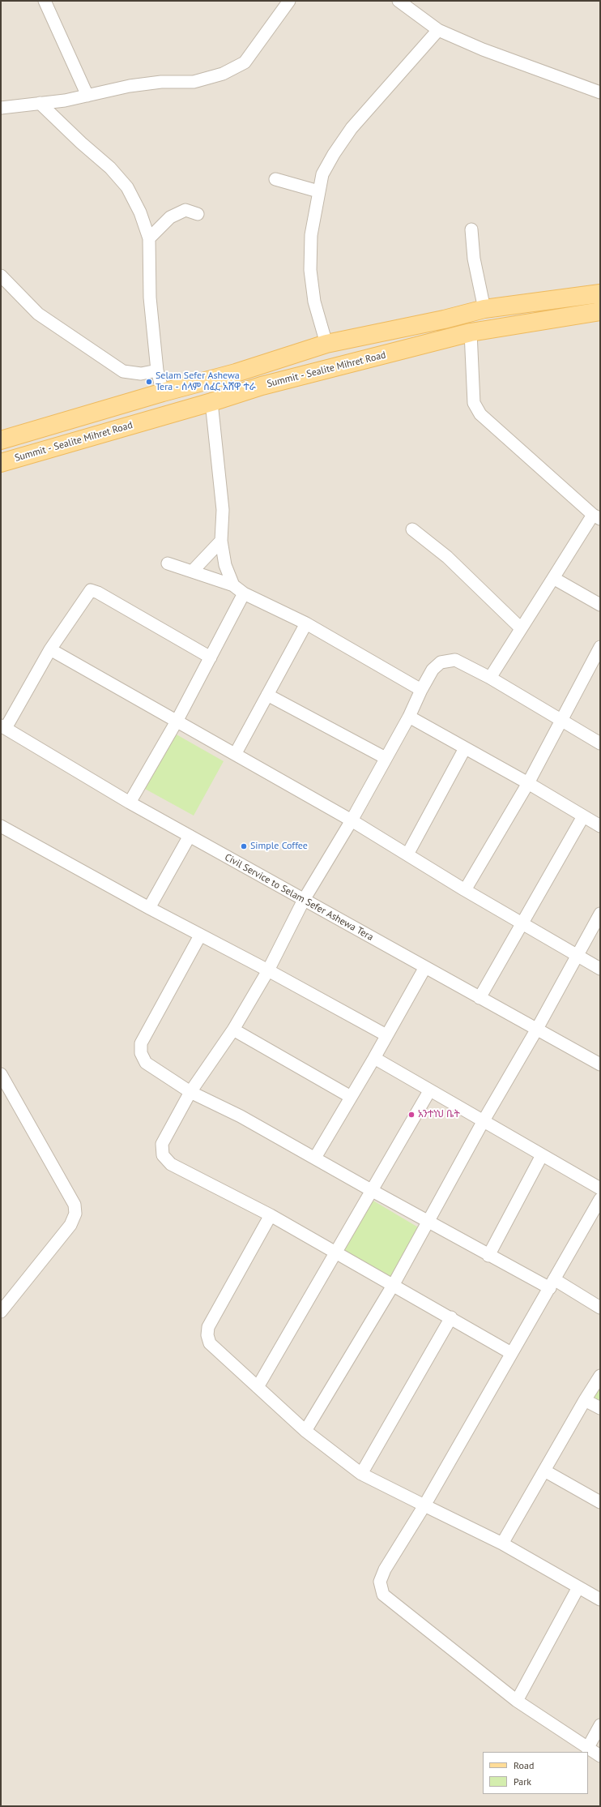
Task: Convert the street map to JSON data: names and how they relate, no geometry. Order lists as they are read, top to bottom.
{
  "streets": {
    "main road": ["Summit - Sealite Mihret Road"],
    "street": ["Civil Service to Selam Sefer Ashewa Tera"]
  },
  "places": ["Selam Sefer Ashewa Tera - ሰላም ሰፈር አሸዋ ተራ", "Simple Coffee", "አንተነህ ቤት"],
  "legend": ["Road", "Park"]
}
